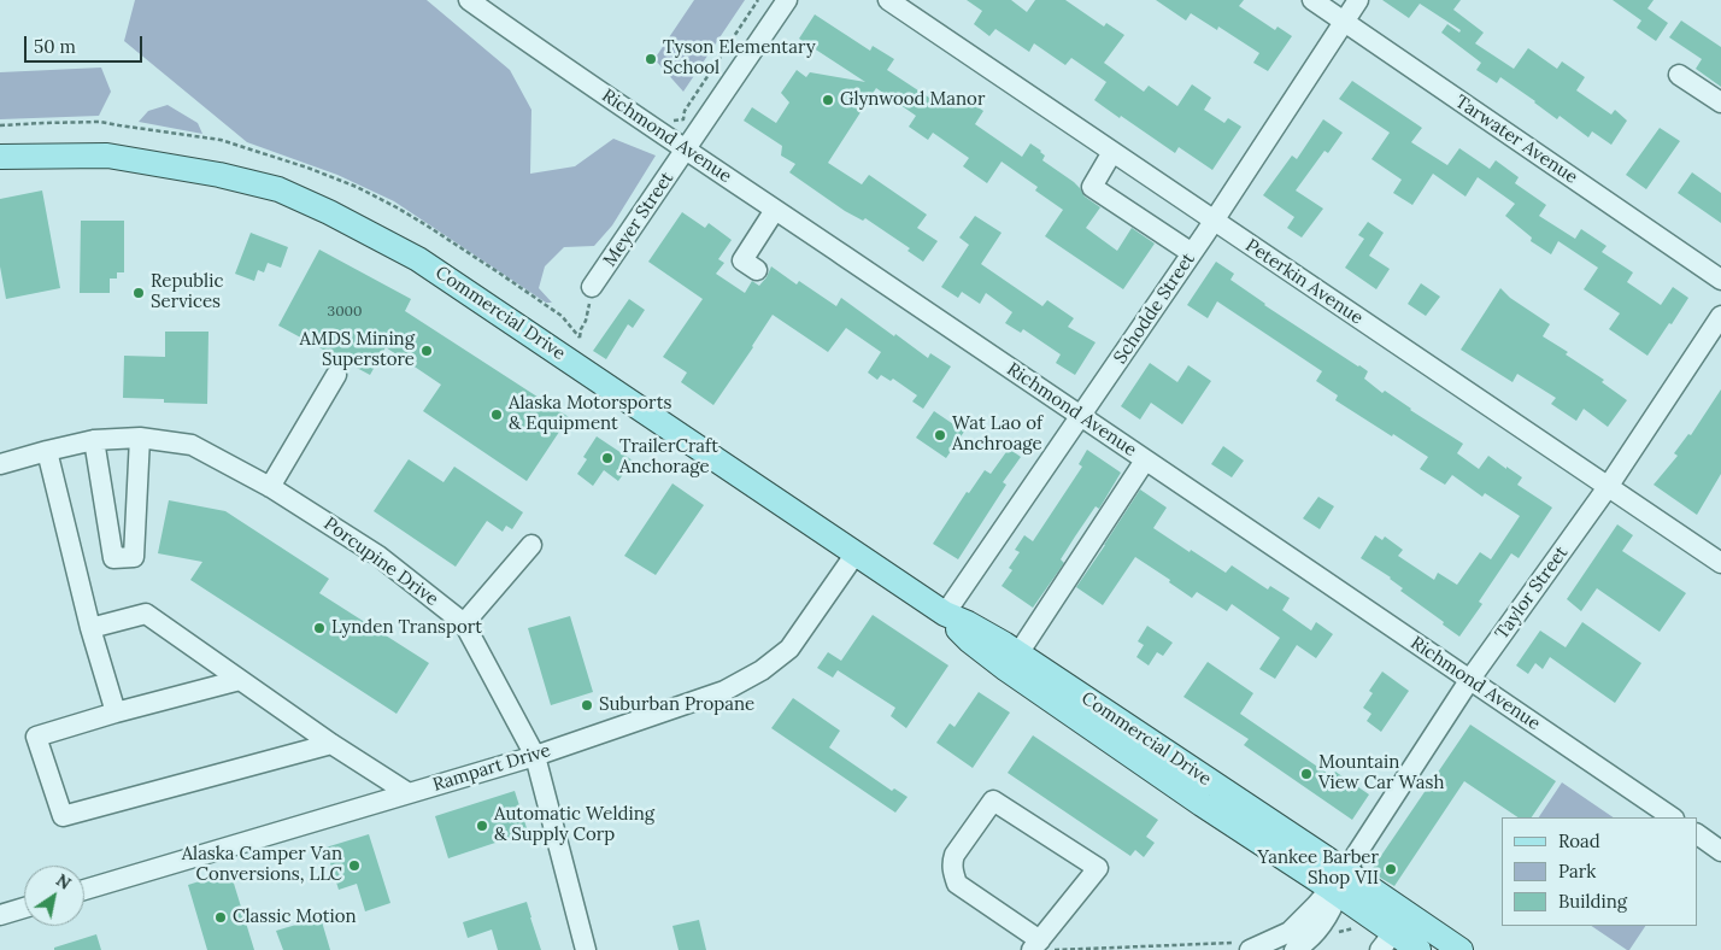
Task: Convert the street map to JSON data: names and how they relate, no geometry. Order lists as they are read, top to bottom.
{
  "streets": {
    "main road": ["Commercial Drive"],
    "street": [
      "Richmond Avenue",
      "Tarwater Avenue",
      "Meyer Street",
      "Peterkin Avenue",
      "Schodde Street",
      "Porcupine Drive",
      "Taylor Street",
      "Rampart Drive"
    ]
  },
  "crossings": [
    ["Richmond Avenue", "Meyer Street"],
    ["Richmond Avenue", "Schodde Street"],
    ["Richmond Avenue", "Taylor Street"],
    ["Tarwater Avenue", "Schodde Street"],
    ["Peterkin Avenue", "Schodde Street"],
    ["Peterkin Avenue", "Taylor Street"],
    ["Schodde Street", "Commercial Drive"],
    ["Commercial Drive", "Taylor Street"],
    ["Commercial Drive", "Rampart Drive"],
    ["Porcupine Drive", "Rampart Drive"]
  ],
  "places": [
    "Tyson Elementary School",
    "Glynwood Manor",
    "Republic Services",
    "AMDS Mining Superstore",
    "Alaska Motorsports & Equipment",
    "Wat Lao of Anchroage",
    "TrailerCraft Anchorage",
    "Lynden Transport",
    "Suburban Propane",
    "Mountain View Car Wash",
    "Automatic Welding & Supply Corp",
    "Alaska Camper Van Conversions, LLC",
    "Yankee Barber Shop VII",
    "Classic Motion"
  ],
  "house_numbers": ["3000"],
  "legend": ["Road", "Park", "Building"],
  "scale_bar": "50 m",
  "north": "top right"
}
